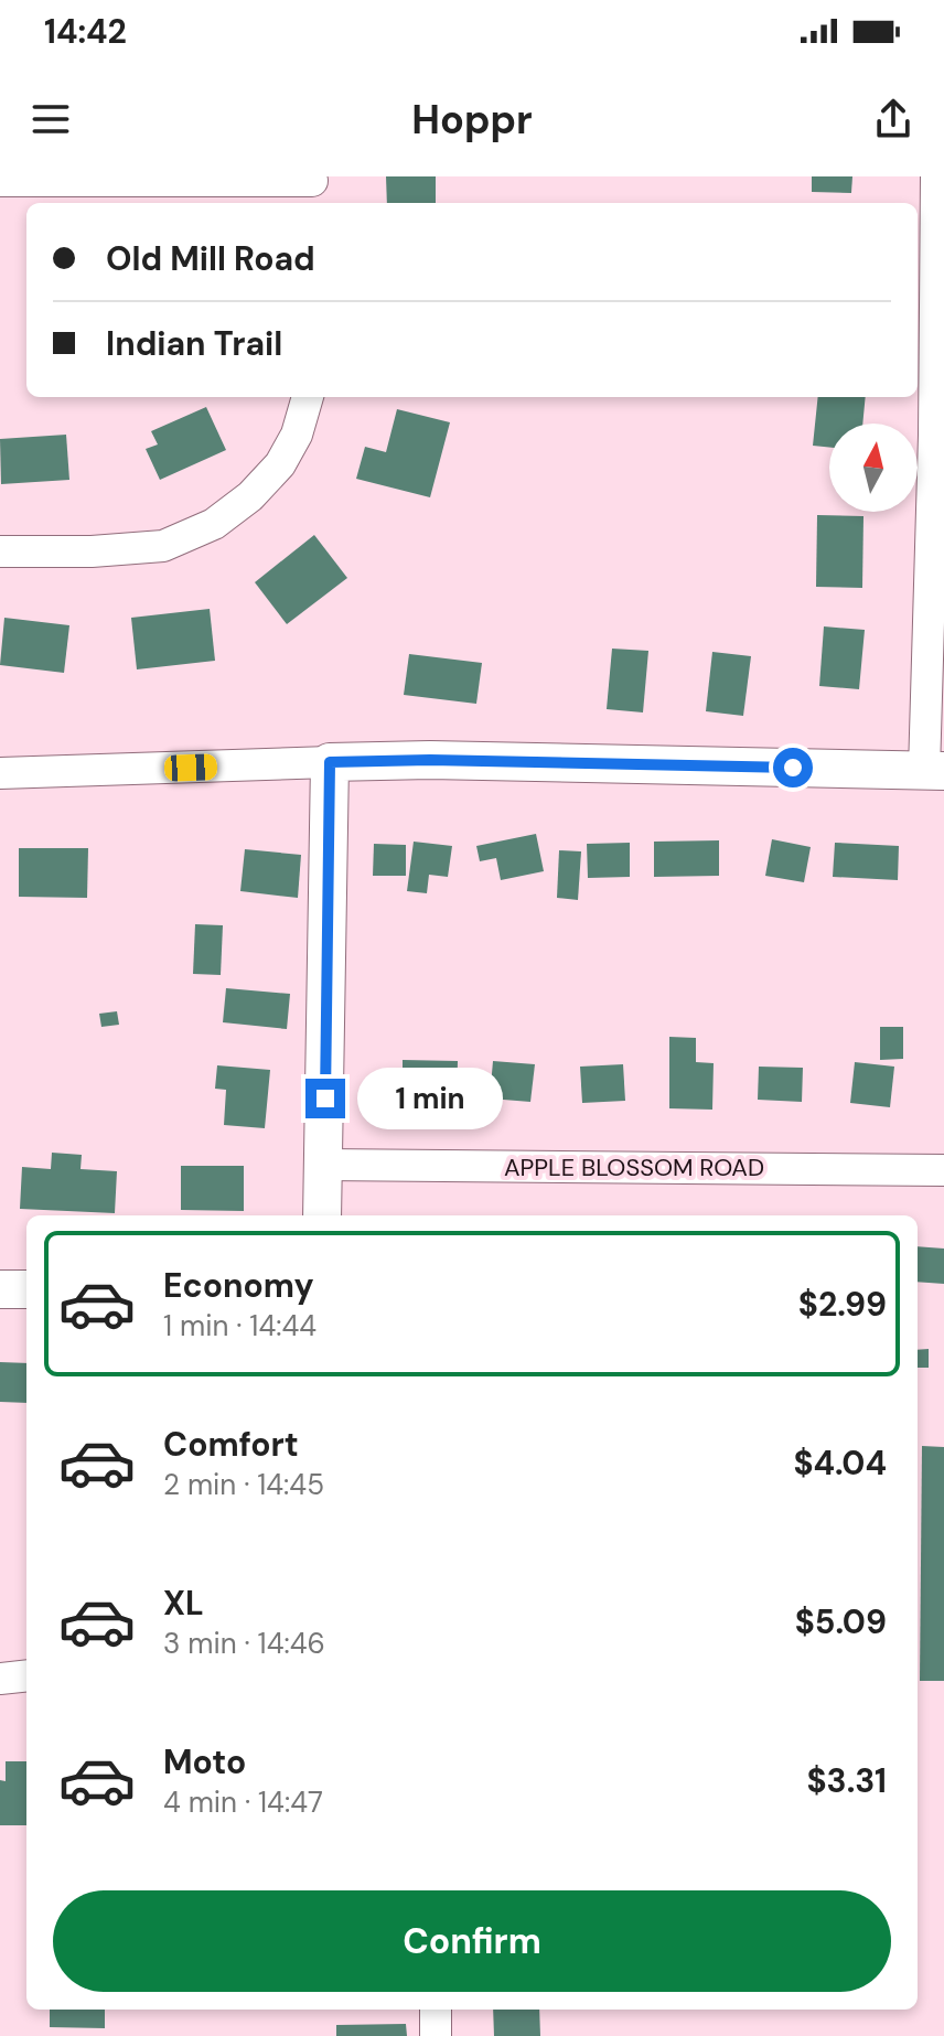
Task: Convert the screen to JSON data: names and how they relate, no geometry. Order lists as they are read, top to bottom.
{
  "streets": {
    "street": ["APPLE BLOSSOM ROAD"]
  },
  "north": "top",
  "page": {
    "status": "14:42",
    "header": "Hoppr",
    "banner": ["Old Mill Road", "Indian Trail"],
    "bubble": "1 min",
    "list": [
      {
        "name": "Economy",
        "note": "1 min · 14:44",
        "value": "$2.99"
      },
      {
        "name": "Comfort",
        "note": "2 min · 14:45",
        "value": "$4.04"
      },
      {
        "name": "XL",
        "note": "3 min · 14:46",
        "value": "$5.09"
      },
      {
        "name": "Moto",
        "note": "4 min · 14:47",
        "value": "$3.31"
      }
    ],
    "buttons": "Confirm"
  }
}
